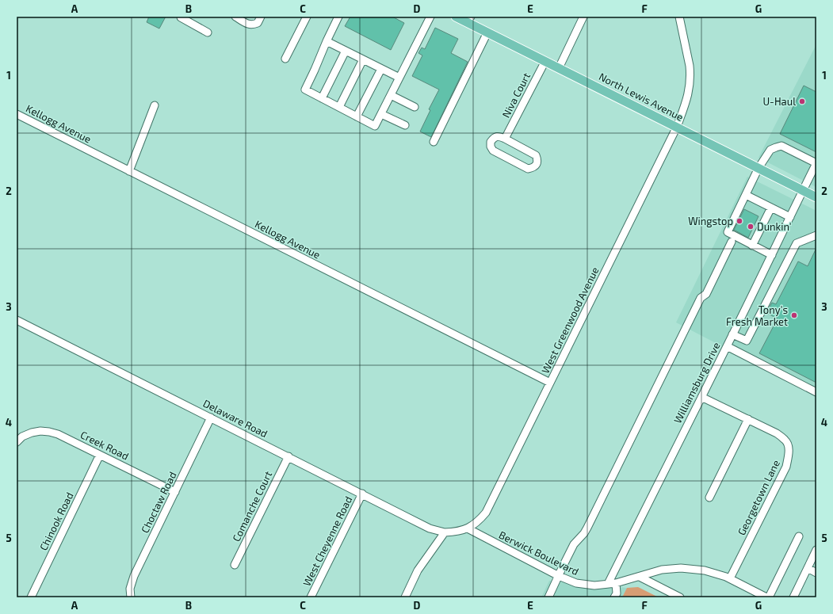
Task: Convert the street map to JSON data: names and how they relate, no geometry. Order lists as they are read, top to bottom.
{
  "streets": {
    "main road": ["North Lewis Avenue"],
    "street": [
      "Niva Court",
      "Kellogg Avenue",
      "West Greenwood Avenue",
      "Williamsburg Drive",
      "Delaware Road",
      "Creek Road",
      "Georgetown Lane",
      "Choctaw Road",
      "Comanche Court",
      "Chinook Road",
      "West Cheyenne Road",
      "Berwick Boulevard"
    ]
  },
  "crossings": [
    ["Niva Court", "North Lewis Avenue"],
    ["North Lewis Avenue", "West Greenwood Avenue"],
    ["North Lewis Avenue", "Williamsburg Drive"],
    ["Kellogg Avenue", "West Greenwood Avenue"],
    ["West Greenwood Avenue", "Delaware Road"],
    ["West Greenwood Avenue", "Berwick Boulevard"],
    ["Williamsburg Drive", "Georgetown Lane"],
    ["Williamsburg Drive", "Berwick Boulevard"],
    ["Delaware Road", "Choctaw Road"],
    ["Delaware Road", "Comanche Court"],
    ["Delaware Road", "West Cheyenne Road"],
    ["Creek Road", "Choctaw Road"],
    ["Creek Road", "Chinook Road"],
    ["Georgetown Lane", "Berwick Boulevard"]
  ],
  "places": [
    "U-Haul",
    "Wingstop",
    "Dunkin'",
    "Tony's Fresh Market"
  ],
  "grid": {
    "columns": [
      "A",
      "B",
      "C",
      "D",
      "E",
      "F",
      "G"
    ],
    "rows": [
      "1",
      "2",
      "3",
      "4",
      "5"
    ]
  }
}
